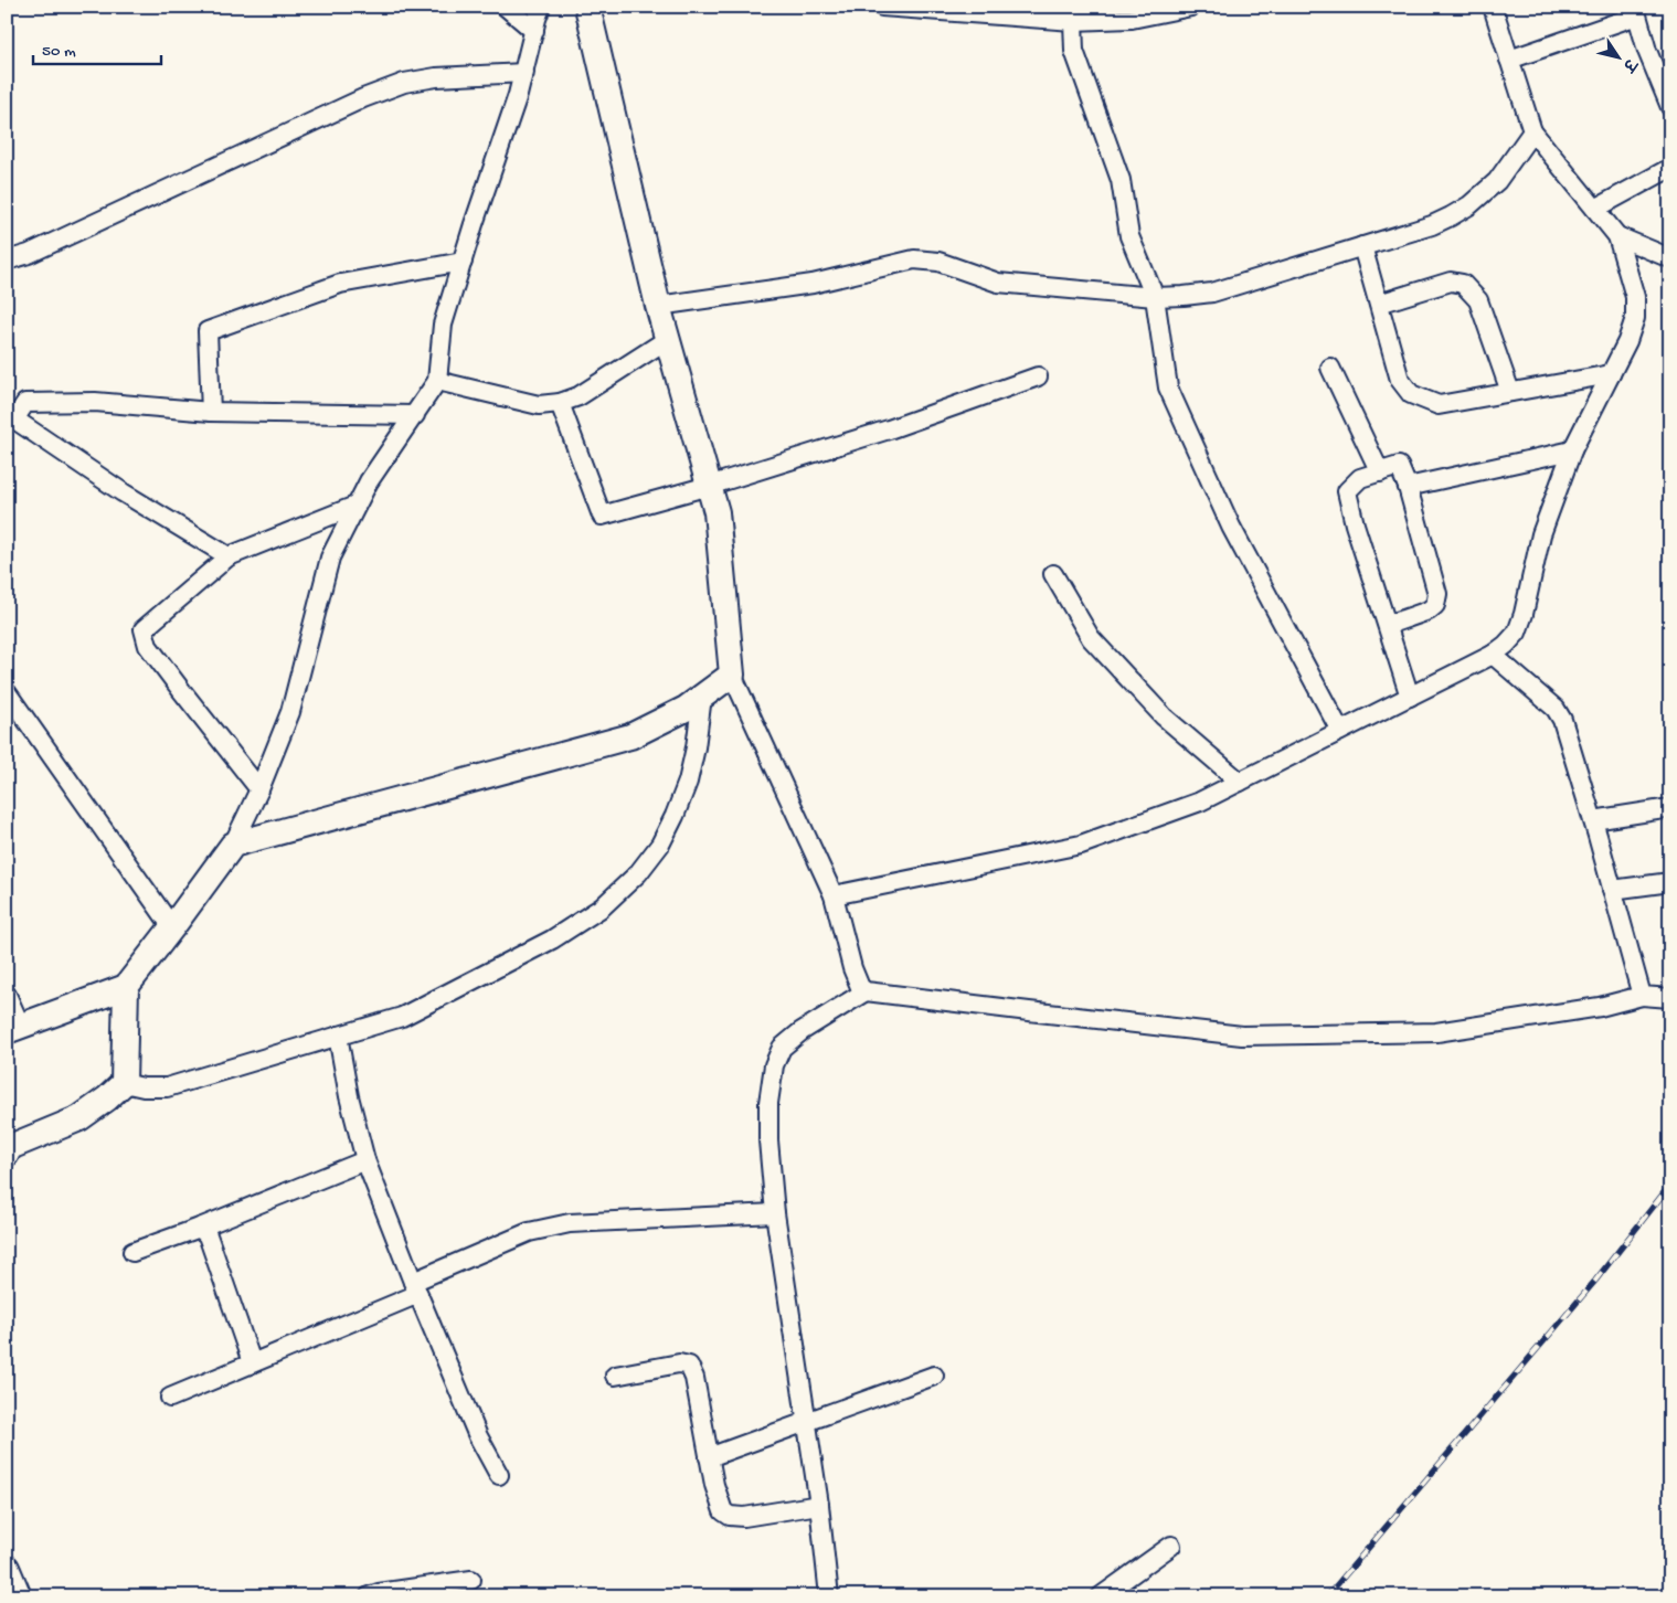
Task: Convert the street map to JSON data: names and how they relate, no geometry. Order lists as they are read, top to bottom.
{
  "scale_bar": "50 m",
  "north": "bottom right"
}
